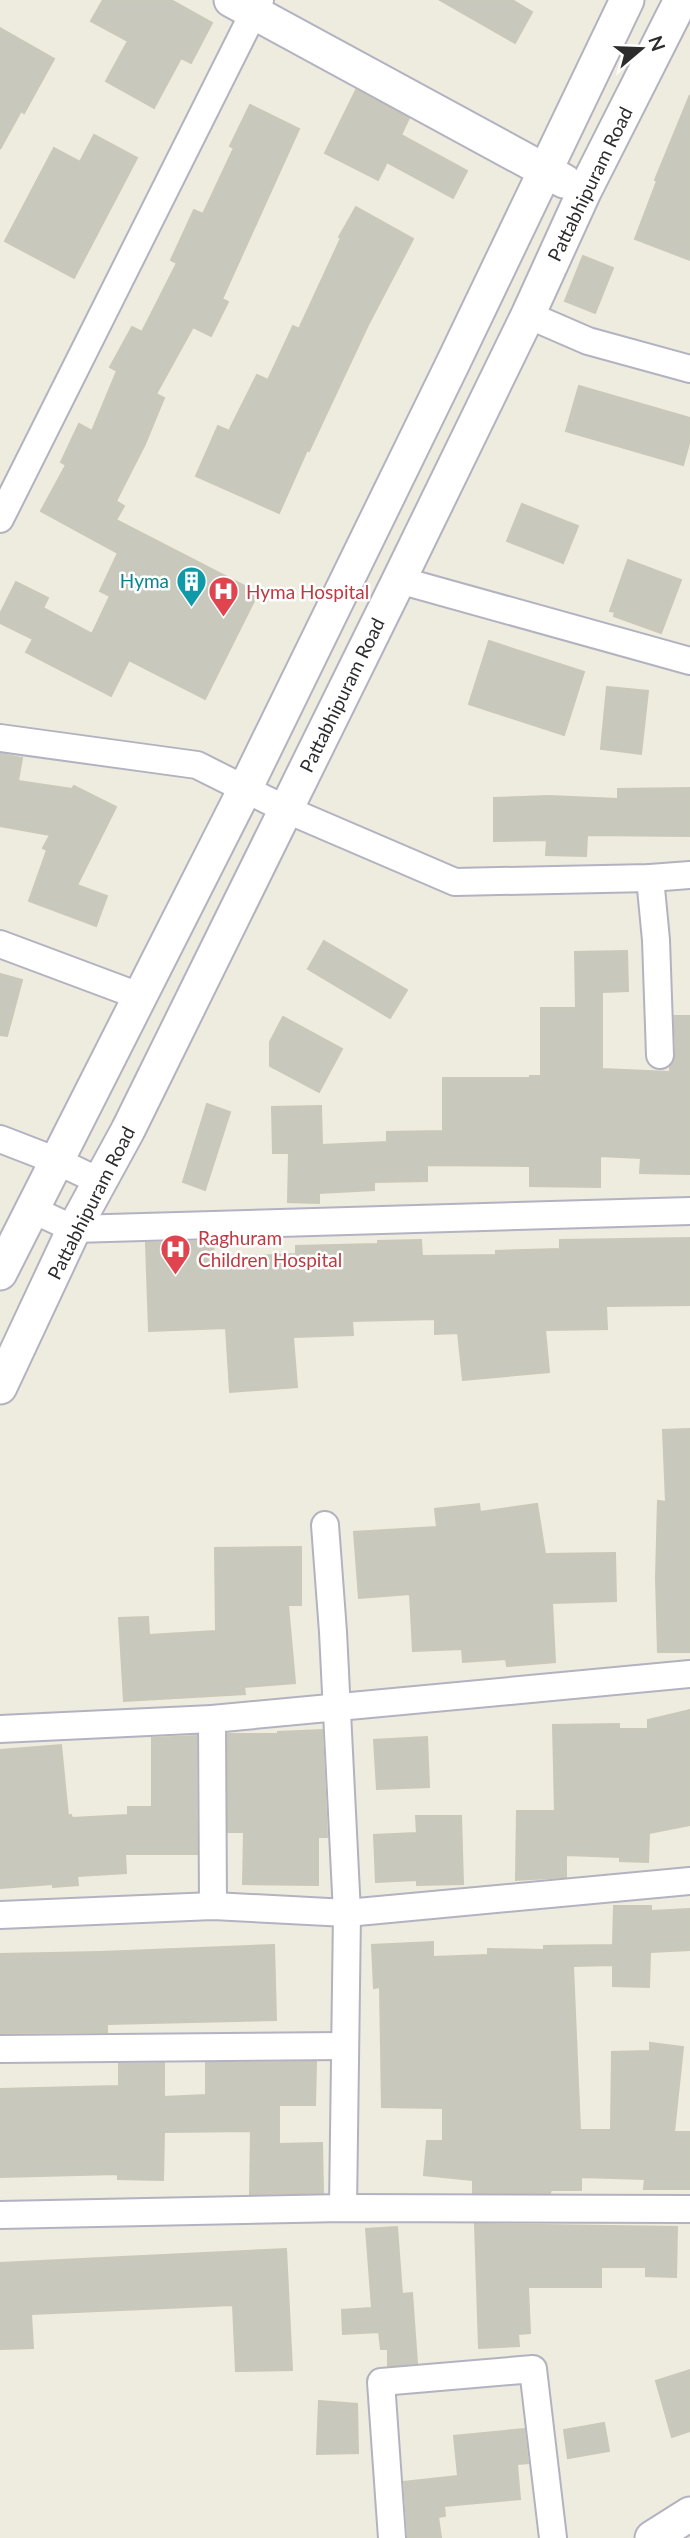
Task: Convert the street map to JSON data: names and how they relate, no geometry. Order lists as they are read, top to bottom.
{
  "streets": {
    "street": ["Pattabhipuram Road"]
  },
  "places": {
    "building": ["Hyma"],
    "hospital": ["Hyma Hospital", "Raghuram Children Hospital"]
  },
  "north": "right"
}
